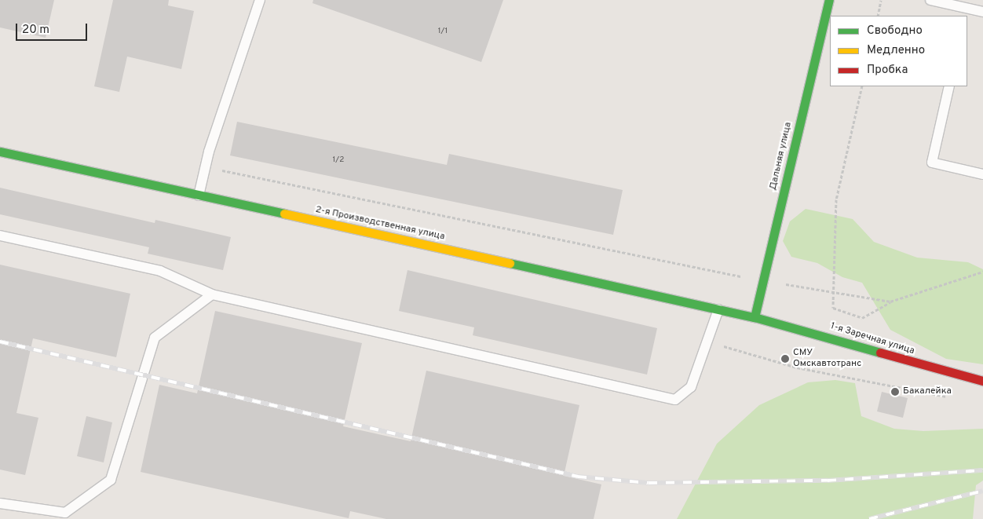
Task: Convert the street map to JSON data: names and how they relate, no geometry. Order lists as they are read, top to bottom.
{
  "streets": {
    "street": ["Дальняя улица", "2-я Производственная улица", "1-я Заречная улица"]
  },
  "crossings": [
    ["Дальняя улица", "2-я Производственная улица"],
    ["Дальняя улица", "1-я Заречная улица"],
    ["2-я Производственная улица", "1-я Заречная улица"]
  ],
  "places": ["СМУ Омскавтотранс", "Бакалейка"],
  "house_numbers": ["1/1", "1/2"],
  "legend": ["Свободно", "Медленно", "Пробка"],
  "scale_bar": "20 m"
}
